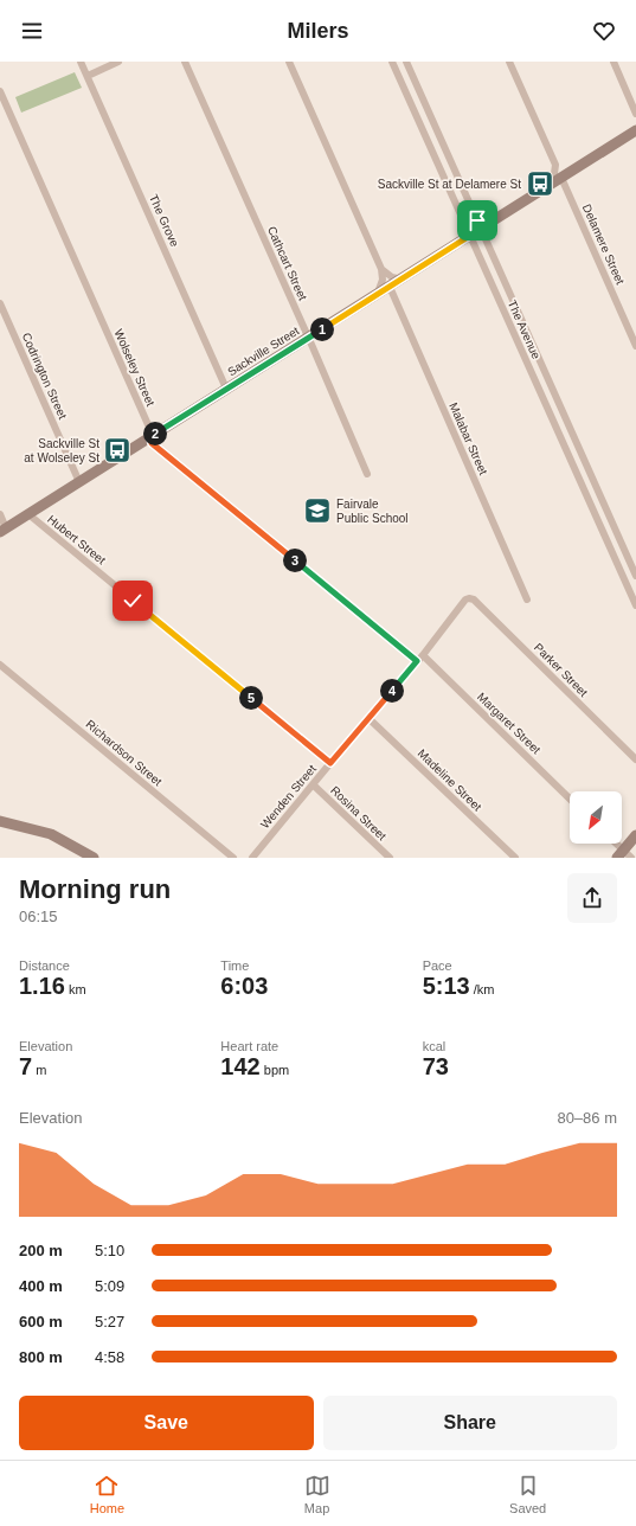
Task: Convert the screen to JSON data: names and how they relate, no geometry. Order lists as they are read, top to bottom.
{
  "streets": {
    "main road": ["Sackville Street"],
    "street": [
      "The Grove",
      "Delamere Street",
      "Cathcart Street",
      "The Avenue",
      "Wolseley Street",
      "Codrington Street",
      "Malabar Street",
      "Hubert Street",
      "Parker Street",
      "Margaret Street",
      "Richardson Street",
      "Madeline Street",
      "Wenden Street",
      "Rosina Street"
    ]
  },
  "crossings": [
    ["The Grove", "Sackville Street"],
    ["Delamere Street", "Sackville Street"],
    ["Cathcart Street", "Sackville Street"],
    ["The Avenue", "Sackville Street"],
    ["Sackville Street", "Wolseley Street"],
    ["Sackville Street", "Codrington Street"],
    ["Sackville Street", "Malabar Street"],
    ["Sackville Street", "Hubert Street"],
    ["Wolseley Street", "Wenden Street"],
    ["Hubert Street", "Wenden Street"],
    ["Parker Street", "Wenden Street"],
    ["Margaret Street", "Wenden Street"],
    ["Madeline Street", "Wenden Street"],
    ["Wenden Street", "Rosina Street"]
  ],
  "places": {
    "bus stop": ["Sackville St at Delamere St", "Sackville St at Wolseley St"],
    "school or university": ["Fairvale Public School"]
  },
  "north": "bottom left",
  "page": {
    "header": "Milers",
    "pins": [
      "1",
      "2",
      "3",
      "4",
      "5"
    ],
    "heading": ["Morning run", "06:15"],
    "stats": [
      ["Distance", "1.16 km"],
      ["Time", "6:03"],
      ["Pace", "5:13 /km"],
      ["Elevation", "7 m"],
      ["Heart rate", "142 bpm"],
      ["kcal", "73"]
    ],
    "chart": ["Elevation", "80–86 m"],
    "list": [
      {
        "name": "200 m",
        "note": "5:10"
      },
      {
        "name": "400 m",
        "note": "5:09"
      },
      {
        "name": "600 m",
        "note": "5:27"
      },
      {
        "name": "800 m",
        "note": "4:58"
      }
    ],
    "buttons": ["Save", "Share"],
    "tabs": ["Home", "Map", "Saved"]
  }
}
